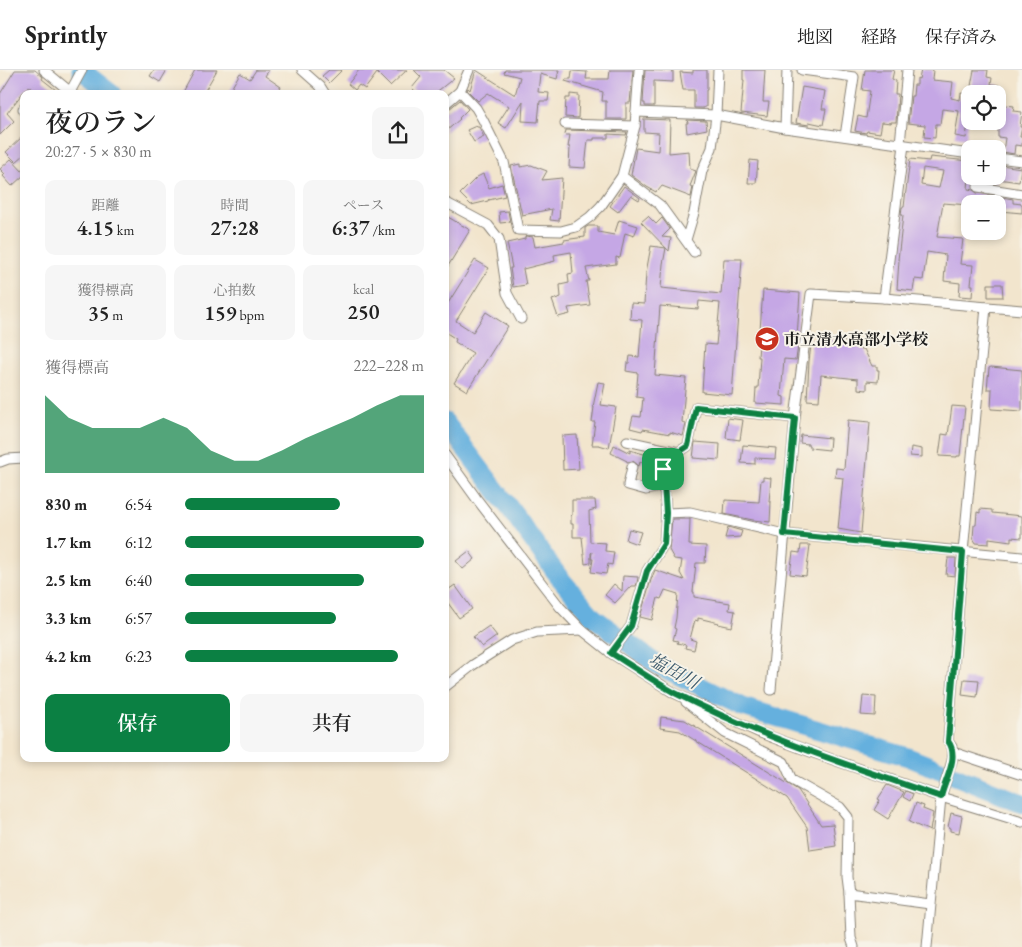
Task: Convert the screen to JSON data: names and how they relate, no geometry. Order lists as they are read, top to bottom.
{
  "water": ["塩田川"],
  "places": {
    "school or university": ["市立清水高部小学校"]
  },
  "page": {
    "header": "Sprintly",
    "nav": ["地図", "経路", "保存済み"],
    "map_buttons": ["+", "−"],
    "heading": ["夜のラン", "20:27 · 5 × 830 m"],
    "stats": [
      ["距離", "4.15 km"],
      ["時間", "27:28"],
      ["ペース", "6:37 /km"],
      ["獲得標高", "35 m"],
      ["心拍数", "159 bpm"],
      ["kcal", "250"]
    ],
    "chart": ["獲得標高", "222–228 m"],
    "list": [
      {
        "name": "830 m",
        "note": "6:54"
      },
      {
        "name": "1.7 km",
        "note": "6:12"
      },
      {
        "name": "2.5 km",
        "note": "6:40"
      },
      {
        "name": "3.3 km",
        "note": "6:57"
      },
      {
        "name": "4.2 km",
        "note": "6:23"
      }
    ],
    "buttons": ["保存", "共有"]
  }
}
